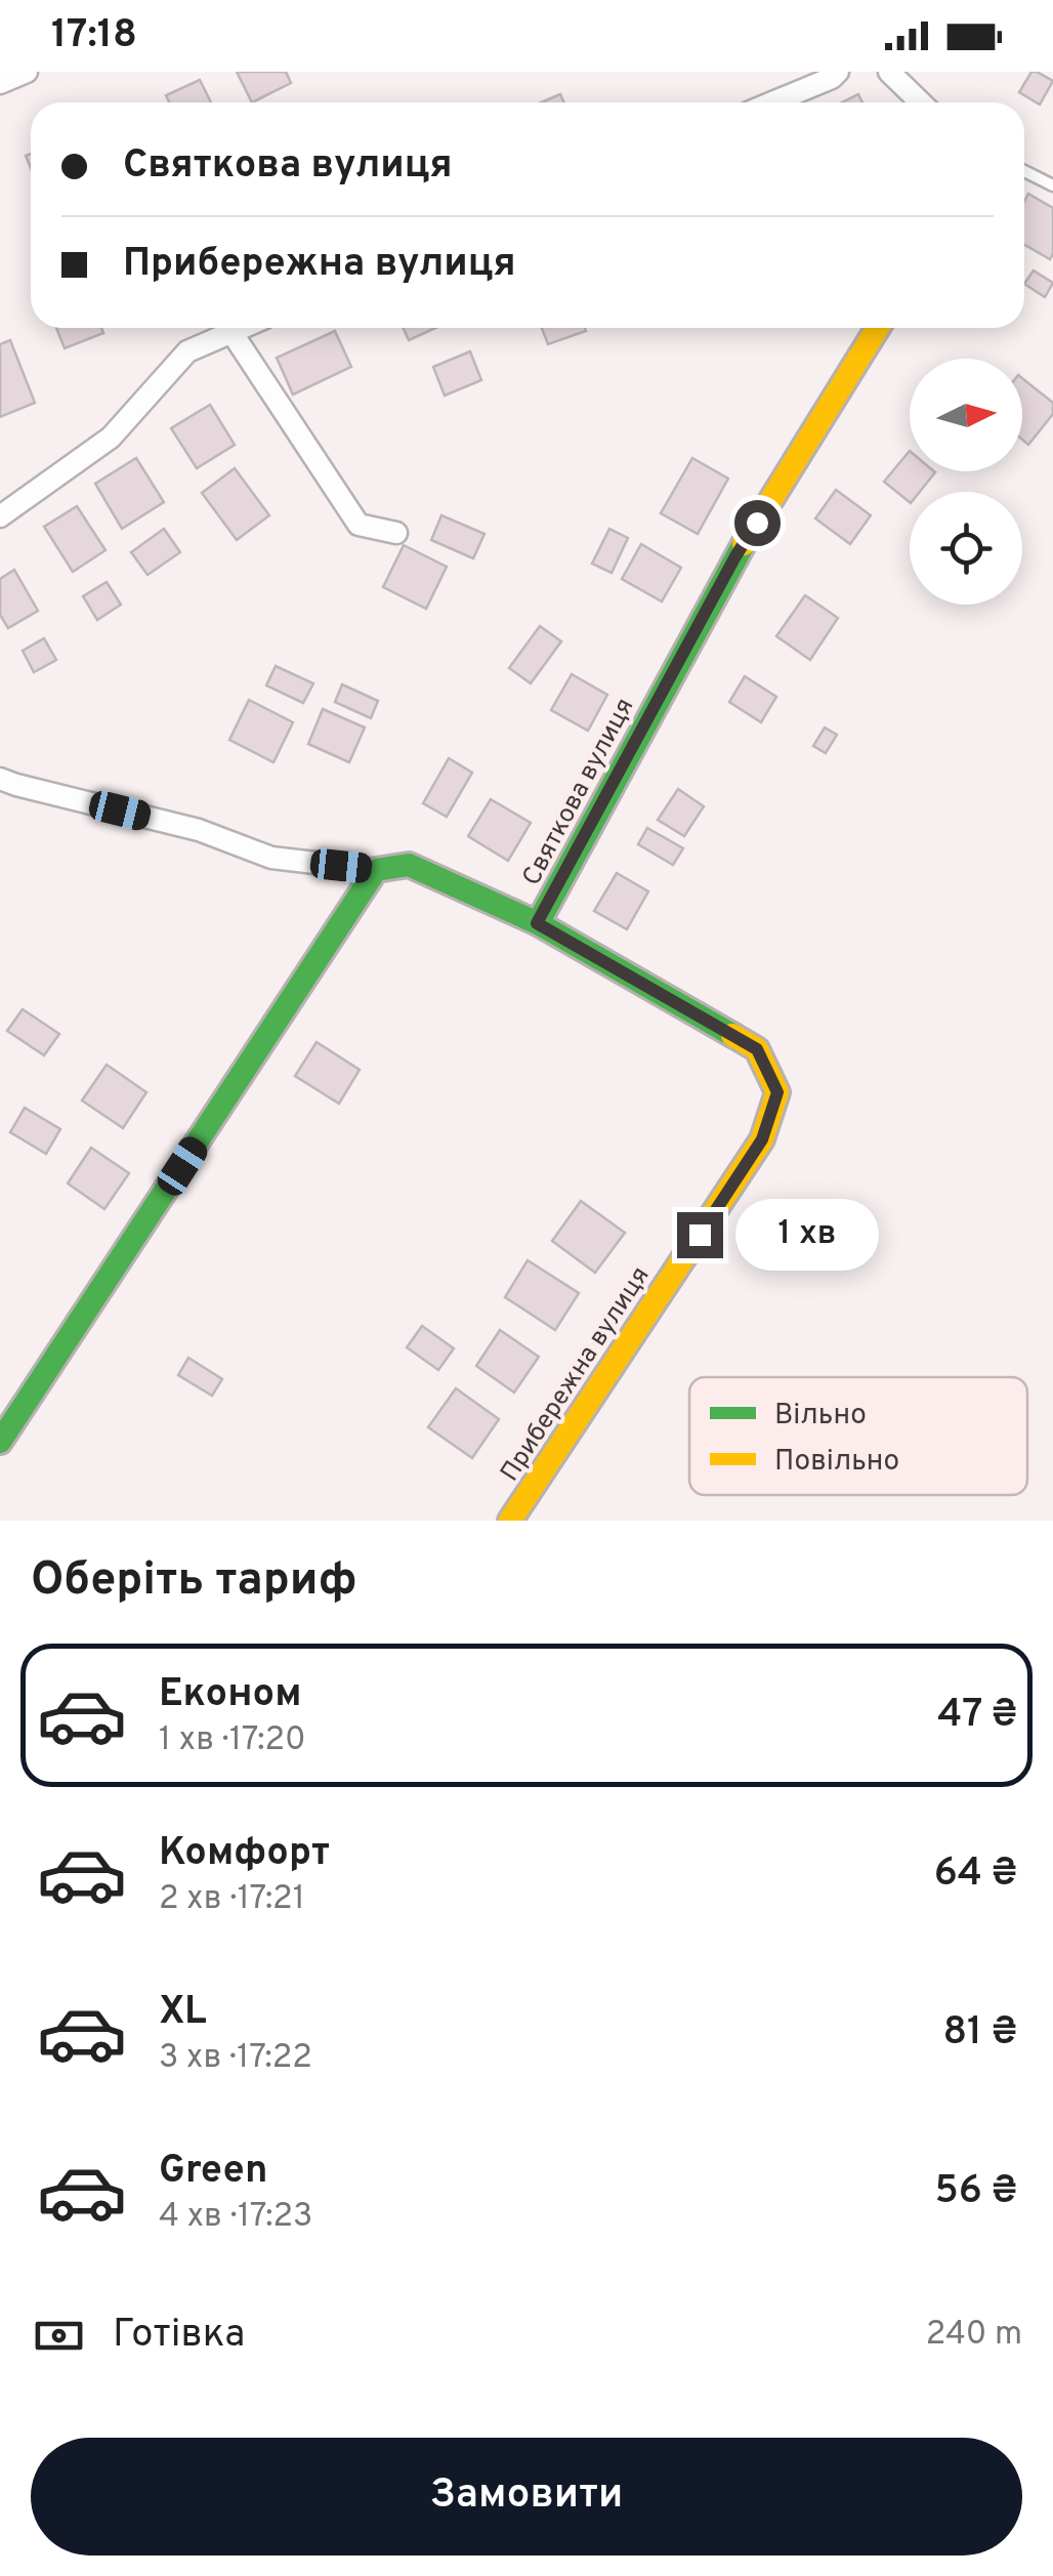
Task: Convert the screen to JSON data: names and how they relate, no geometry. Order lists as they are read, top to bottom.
{
  "streets": {
    "street": ["Святкова вулиця", "Прибережна вулиця"]
  },
  "crossings": [
    ["Святкова вулиця", "Прибережна вулиця"]
  ],
  "legend": ["Вільно", "Повільно"],
  "north": "right",
  "page": {
    "status": "17:18",
    "banner": ["Святкова вулиця", "Прибережна вулиця"],
    "bubble": "1 хв",
    "heading": "Оберіть тариф",
    "list": [
      {
        "name": "Економ",
        "note": "1 хв · 17:20",
        "value": "47 ₴"
      },
      {
        "name": "Комфорт",
        "note": "2 хв · 17:21",
        "value": "64 ₴"
      },
      {
        "name": "XL",
        "note": "3 хв · 17:22",
        "value": "81 ₴"
      },
      {
        "name": "Green",
        "note": "4 хв · 17:23",
        "value": "56 ₴"
      }
    ],
    "pay": ["Готівка", "240 m"],
    "buttons": "Замовити"
  }
}
